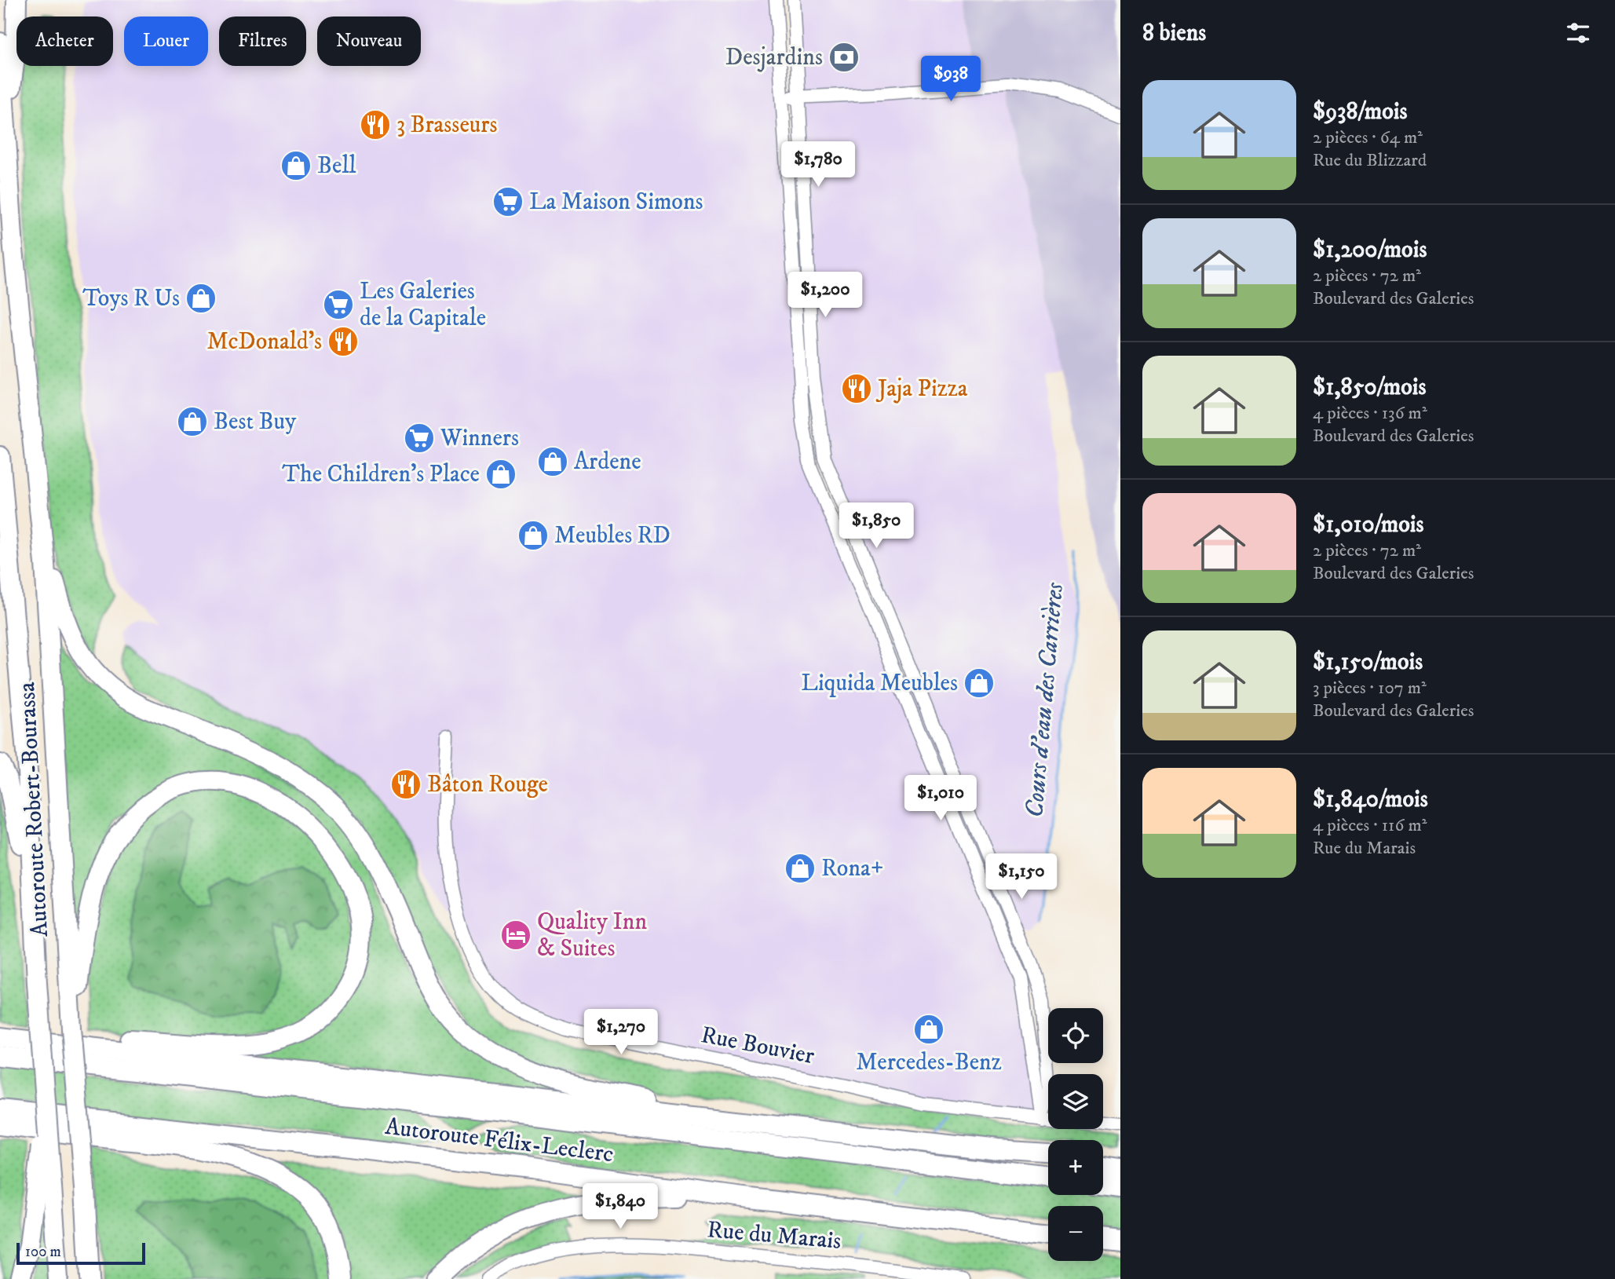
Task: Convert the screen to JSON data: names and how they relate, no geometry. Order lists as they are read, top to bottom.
{
  "streets": {
    "highway": ["Autoroute Robert-Bourassa", "Autoroute Félix-Leclerc"],
    "street": ["Rue Bouvier", "Rue du Marais"]
  },
  "water": ["Cours d'eau des Carrières"],
  "places": {
    "bank": ["Desjardins"],
    "restaurant": [
      "3 Brasseurs",
      "McDonald's",
      "Jaja Pizza",
      "Bâton Rouge"
    ],
    "shop": [
      "Bell",
      "Toys R Us",
      "Best Buy",
      "Ardene",
      "The Children's Place",
      "Meubles RD",
      "Liquida Meubles",
      "Rona+",
      "Mercedes-Benz"
    ],
    "supermarket": ["La Maison Simons", "Les Galeries de la Capitale", "Winners"],
    "hotel": ["Quality Inn & Suites"]
  },
  "scale_bar": "100 m",
  "page": {
    "heading": "8 biens",
    "chip": [
      "Acheter",
      "Louer",
      "Filtres",
      "Nouveau"
    ],
    "price": [
      "$938",
      "$1,780",
      "$1,200",
      "$1,850",
      "$1,010",
      "$1,150",
      "$1,270",
      "$1,840"
    ],
    "list": [
      {
        "name": "$938/mois",
        "note": "2 pièces · 64 m² · Rue du Blizzard"
      },
      {
        "name": "$1,200/mois",
        "note": "2 pièces · 72 m² · Boulevard des Galeries"
      },
      {
        "name": "$1,850/mois",
        "note": "4 pièces · 136 m² · Boulevard des Galeries"
      },
      {
        "name": "$1,010/mois",
        "note": "2 pièces · 72 m² · Boulevard des Galeries"
      },
      {
        "name": "$1,150/mois",
        "note": "3 pièces · 107 m² · Boulevard des Galeries"
      },
      {
        "name": "$1,840/mois",
        "note": "4 pièces · 116 m² · Rue du Marais"
      }
    ],
    "map_buttons": ["+", "−"],
    "scale": "100 m"
  }
}
